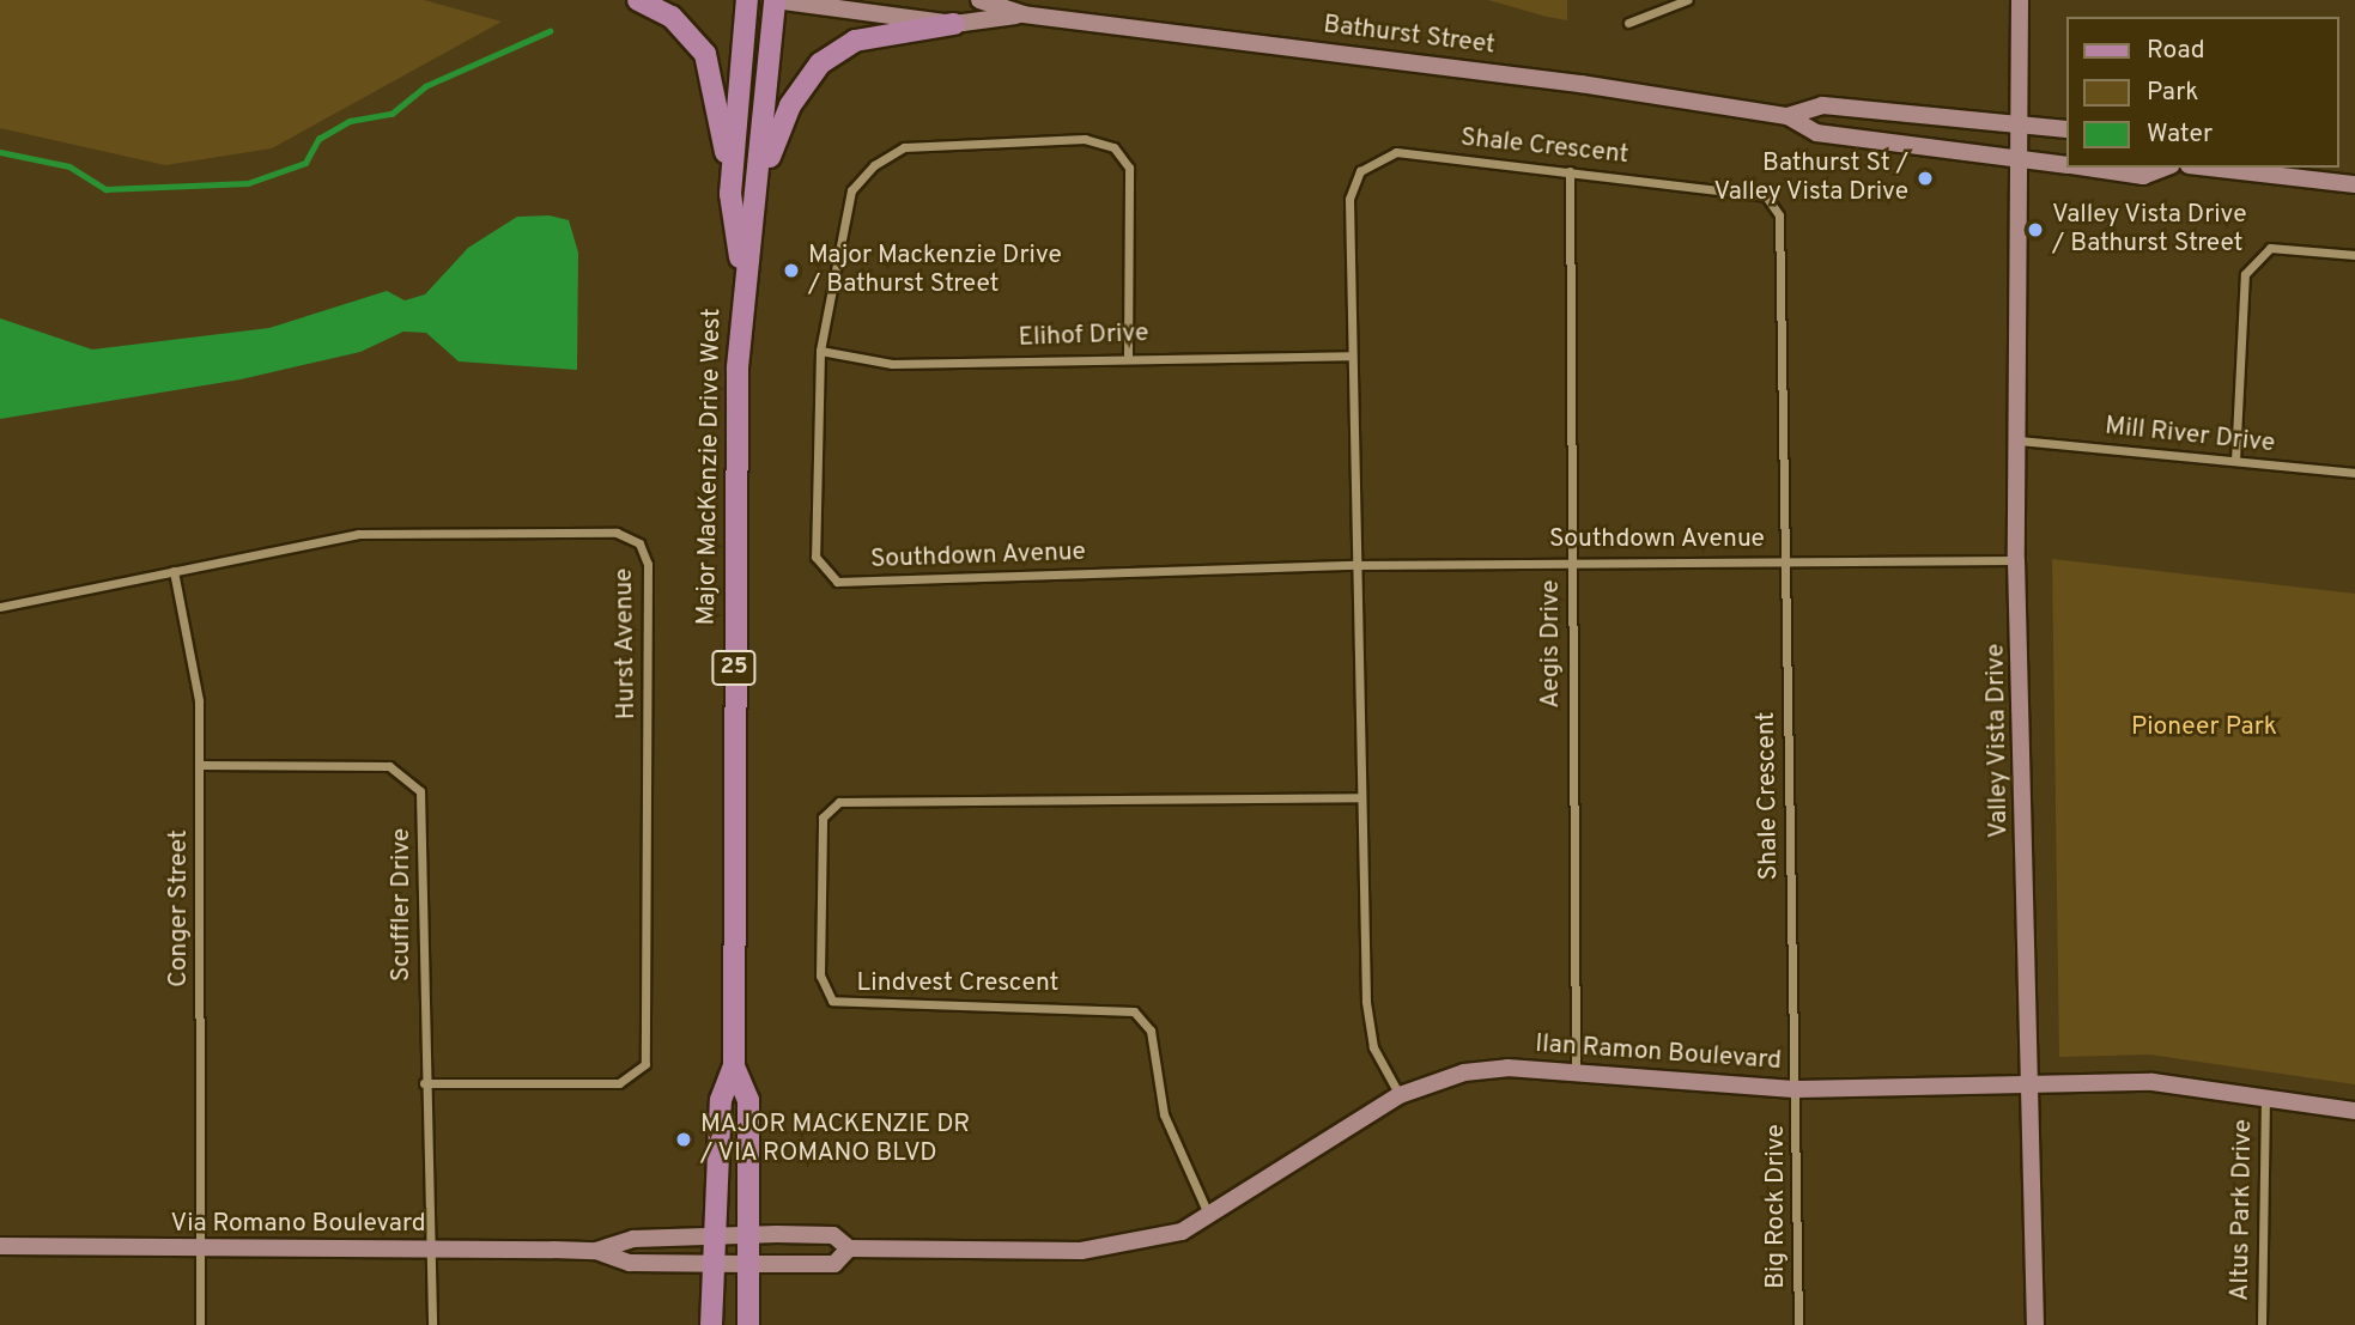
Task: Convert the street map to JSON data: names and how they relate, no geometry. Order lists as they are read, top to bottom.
{
  "streets": {
    "main road": ["Major MacKenzie Drive West", "25"],
    "street": [
      "Bathurst Street",
      "Shale Crescent",
      "Elihof Drive",
      "Mill River Drive",
      "Southdown Avenue",
      "Hurst Avenue",
      "Aegis Drive",
      "Valley Vista Drive",
      "Scuffler Drive",
      "Conger Street",
      "Lindvest Crescent",
      "Ilan Ramon Boulevard",
      "Big Rock Drive",
      "Altus Park Drive",
      "Via Romano Boulevard"
    ]
  },
  "crossings": [
    ["Bathurst Street", "Major MacKenzie Drive West"],
    ["Bathurst Street", "Valley Vista Drive"],
    ["Shale Crescent", "Elihof Drive"],
    ["Shale Crescent", "Southdown Avenue"],
    ["Shale Crescent", "Aegis Drive"],
    ["Shale Crescent", "Lindvest Crescent"],
    ["Shale Crescent", "Ilan Ramon Boulevard"],
    ["Shale Crescent", "Big Rock Drive"],
    ["Elihof Drive", "Southdown Avenue"],
    ["Mill River Drive", "Valley Vista Drive"],
    ["Major MacKenzie Drive West", "Ilan Ramon Boulevard"],
    ["Major MacKenzie Drive West", "Via Romano Boulevard"],
    ["Southdown Avenue", "Aegis Drive"],
    ["Southdown Avenue", "Valley Vista Drive"],
    ["Hurst Avenue", "Scuffler Drive"],
    ["Hurst Avenue", "Conger Street"],
    ["Aegis Drive", "Ilan Ramon Boulevard"],
    ["Valley Vista Drive", "Ilan Ramon Boulevard"],
    ["Scuffler Drive", "Conger Street"],
    ["Scuffler Drive", "Via Romano Boulevard"],
    ["Conger Street", "Via Romano Boulevard"],
    ["Lindvest Crescent", "Ilan Ramon Boulevard"],
    ["Ilan Ramon Boulevard", "Big Rock Drive"],
    ["Ilan Ramon Boulevard", "Altus Park Drive"],
    ["Ilan Ramon Boulevard", "Via Romano Boulevard"]
  ],
  "parks": ["Pioneer Park"],
  "places": [
    "Bathurst St / Valley Vista Drive",
    "Valley Vista Drive / Bathurst Street",
    "Major Mackenzie Drive / Bathurst Street",
    "MAJOR MACKENZIE DR / VIA ROMANO BLVD"
  ],
  "legend": ["Road", "Park", "Water"]
}
